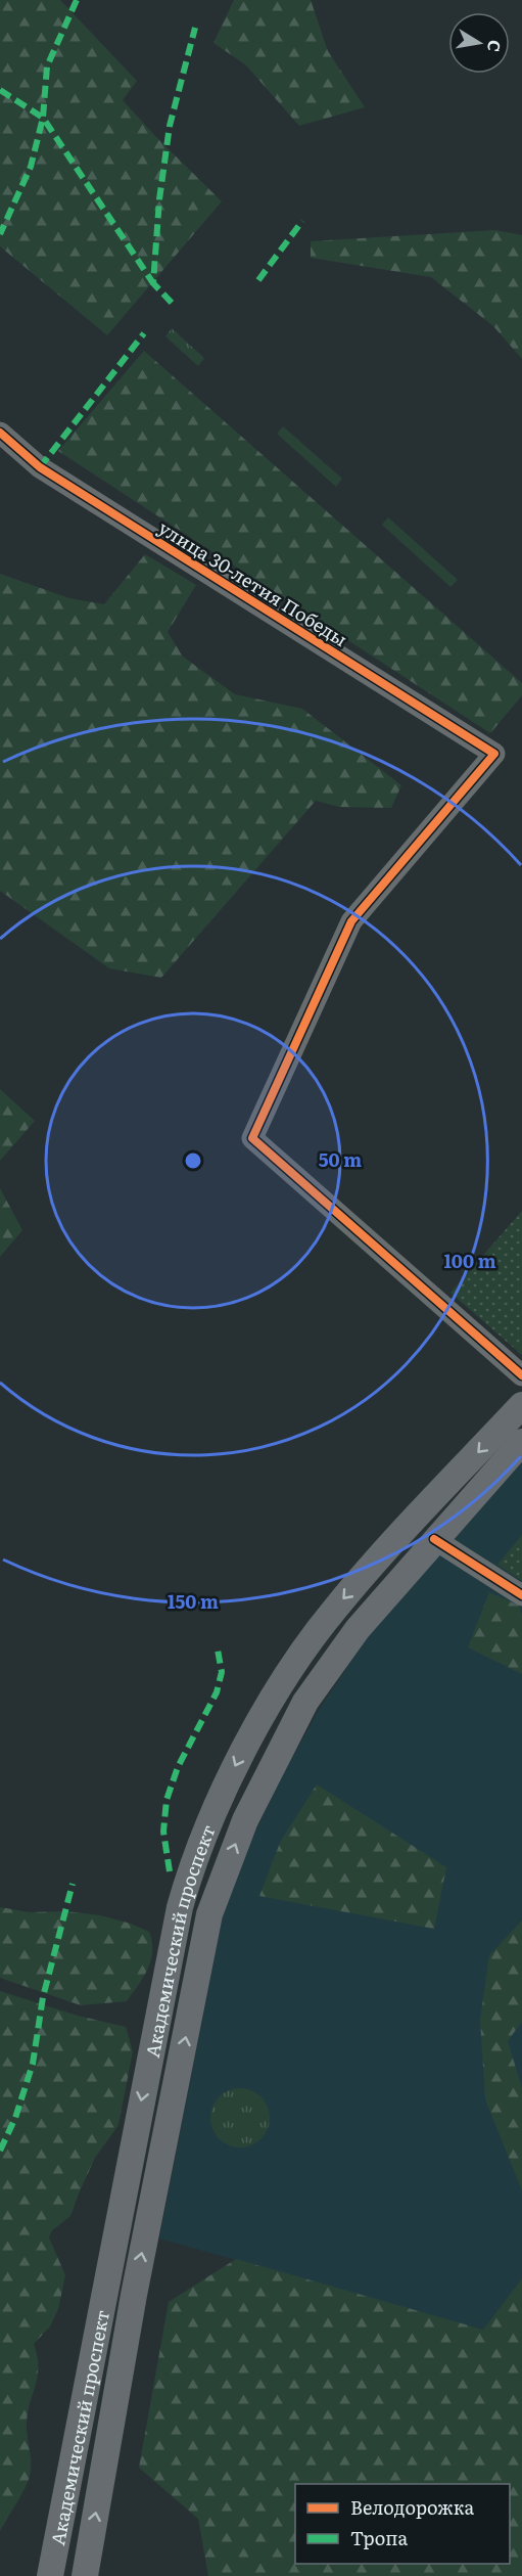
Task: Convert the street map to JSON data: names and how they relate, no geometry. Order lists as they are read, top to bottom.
{
  "streets": {
    "main road": ["Академический проспект"],
    "street": ["улица 30-летия Победы"]
  },
  "legend": ["Велодорожка", "Тропа"],
  "north": "right",
  "rings": ["50 m", "100 m", "150 m"]
}
